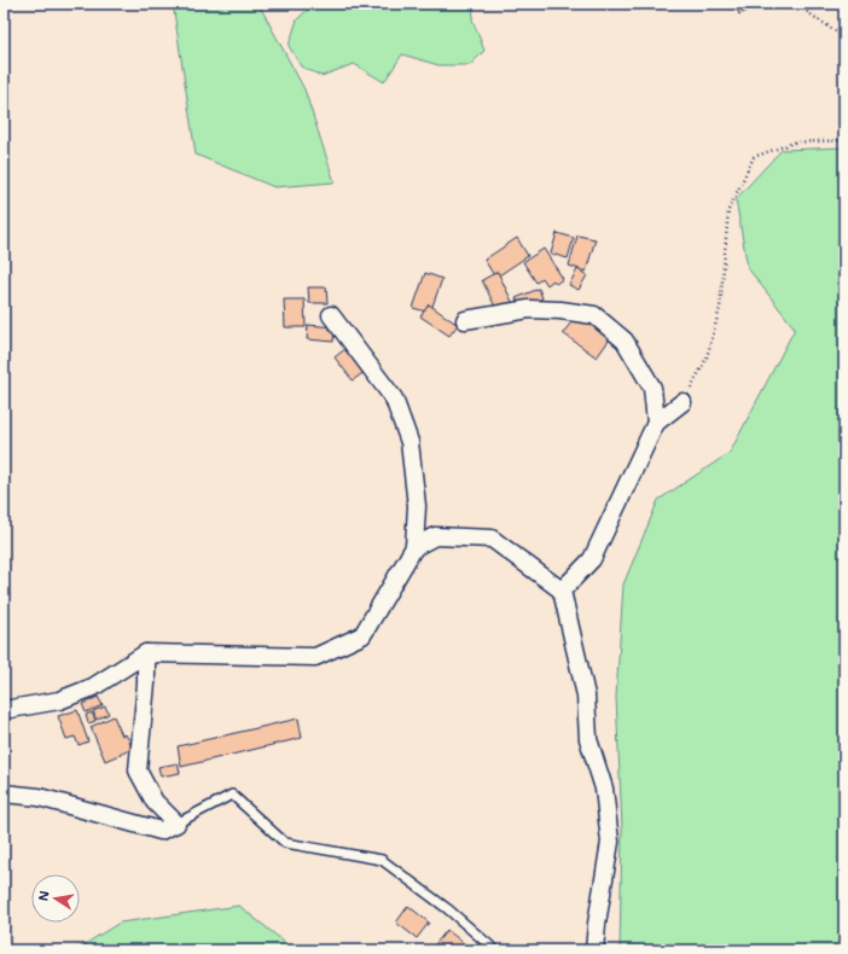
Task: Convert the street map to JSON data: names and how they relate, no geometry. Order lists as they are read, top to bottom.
{
  "north": "left"
}
